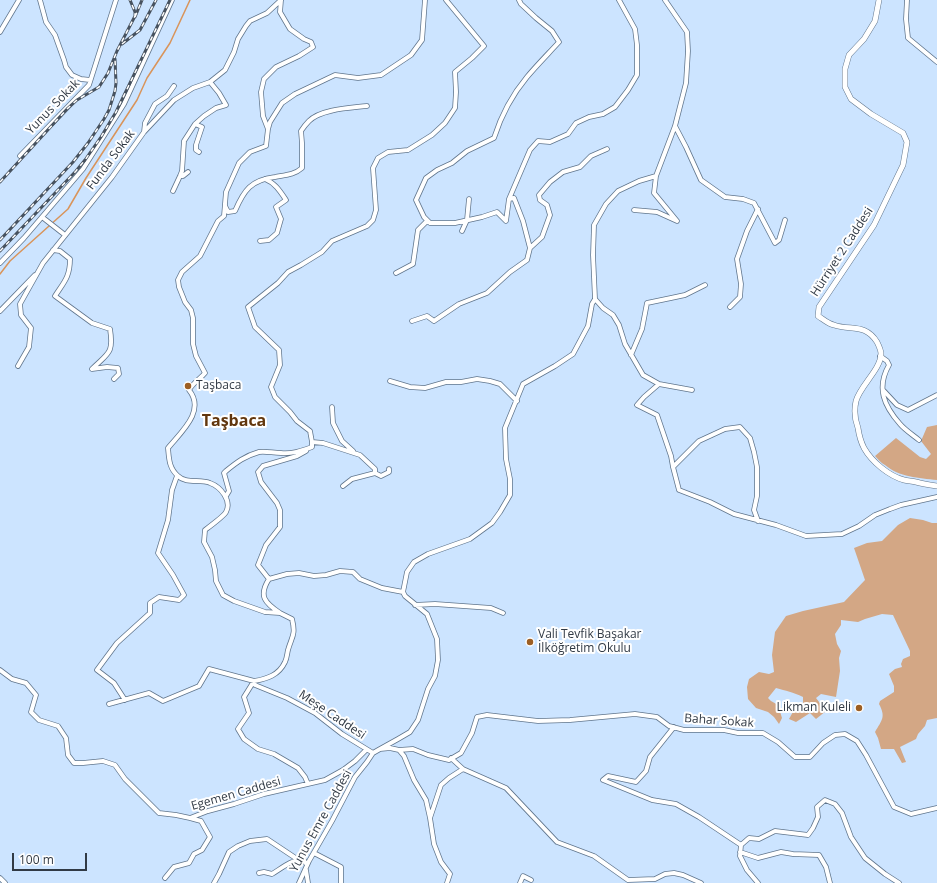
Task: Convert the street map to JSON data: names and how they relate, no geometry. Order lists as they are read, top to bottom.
{
  "streets": {
    "street": [
      "Yunus Sokak",
      "Funda Sokak",
      "Hürriyet 2 Caddesi",
      "Meşe Caddesi",
      "Bahar Sokak",
      "Egemen Caddesi",
      "Yunus Emre Caddesi"
    ]
  },
  "crossings": [
    ["Meşe Caddesi", "Egemen Caddesi"],
    ["Meşe Caddesi", "Yunus Emre Caddesi"]
  ],
  "districts": ["Taşbaca"],
  "places": ["Taşbaca", "Vali Tevfik Başakar İlköğretim Okulu", "Likman Kuleli"],
  "scale_bar": "100 m"
}
